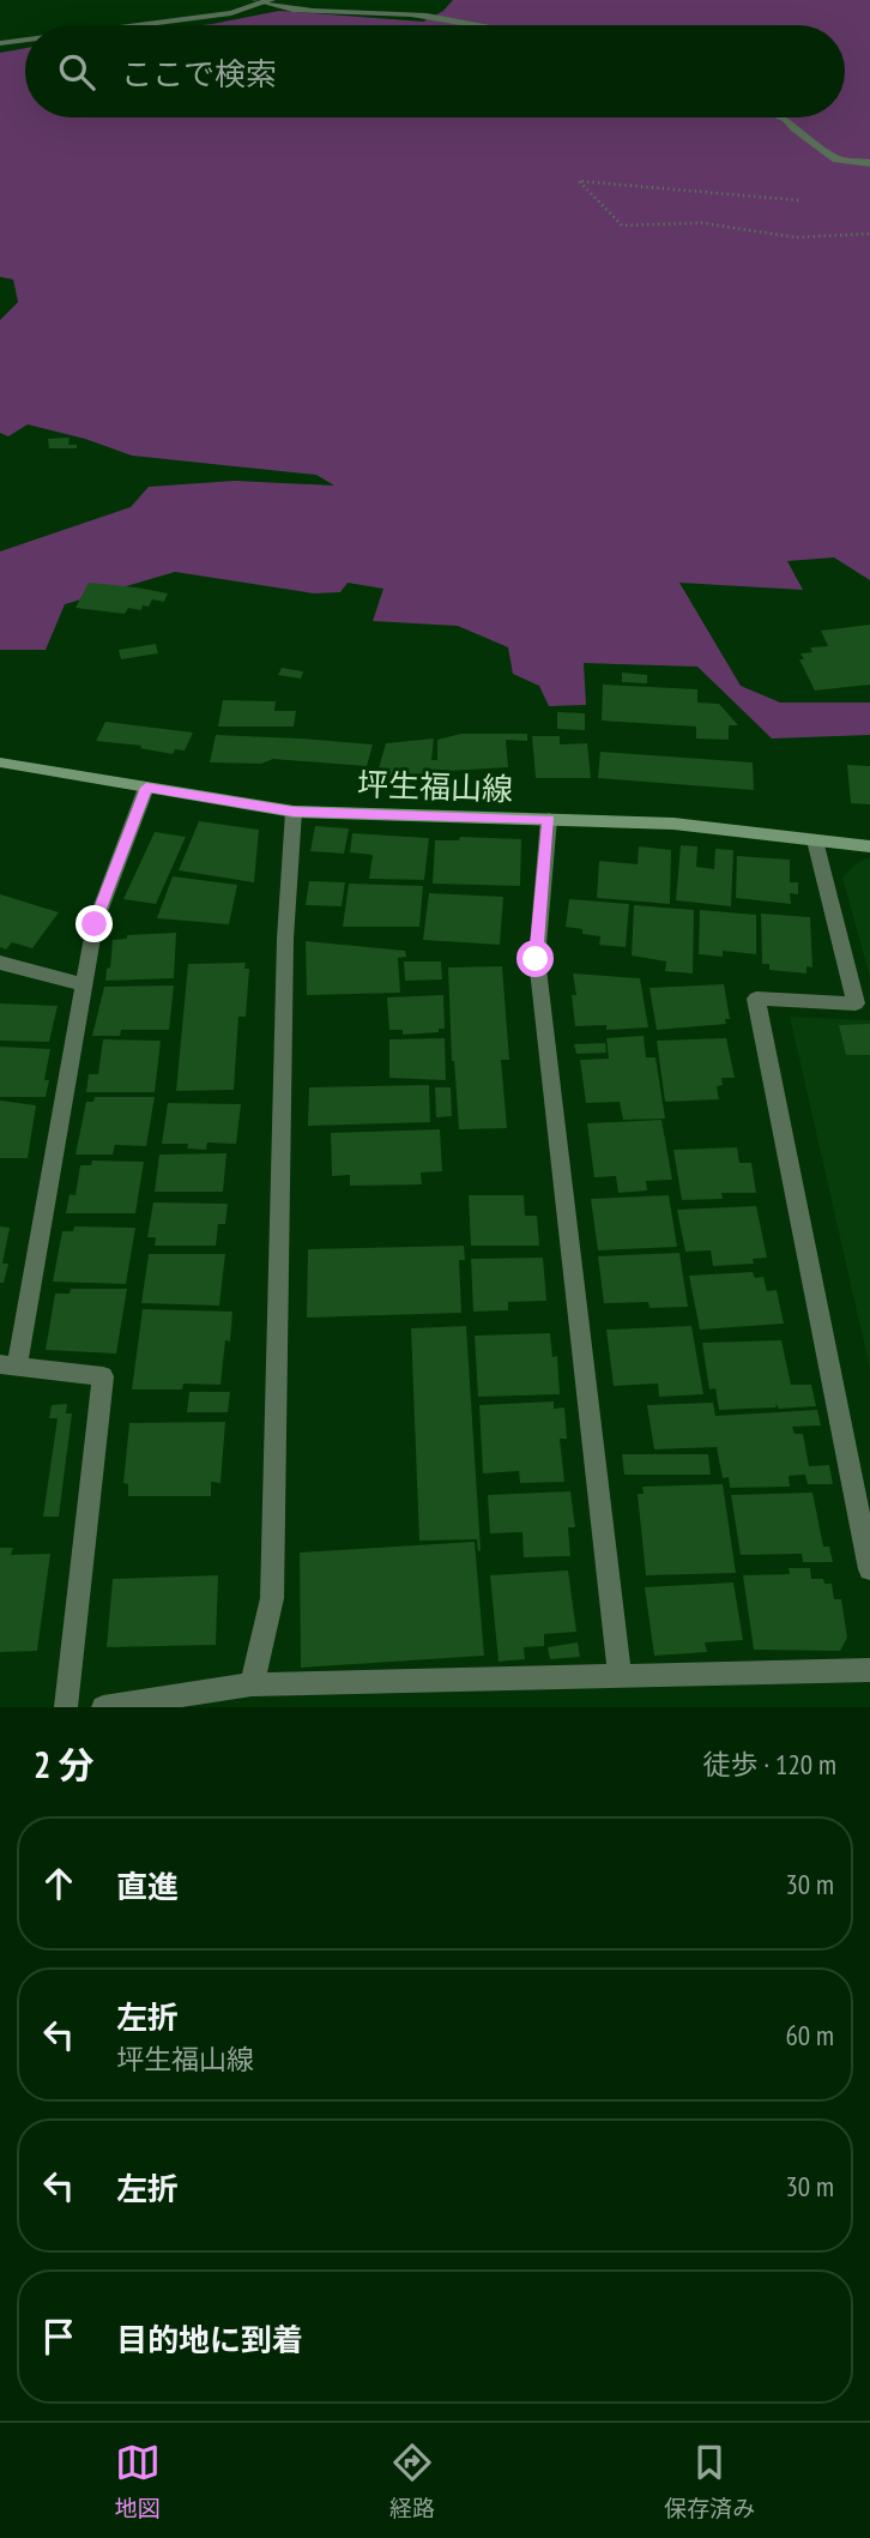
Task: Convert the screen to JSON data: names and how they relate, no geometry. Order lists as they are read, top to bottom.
{
  "streets": {
    "main road": ["坪生福山線"]
  },
  "page": {
    "search": "ここで検索",
    "heading": ["2 分", "徒歩 · 120 m"],
    "list": [
      ["直進", "30 m"],
      ["左折", "坪生福山線", "60 m"],
      ["左折", "30 m"],
      "目的地に到着"
    ],
    "nav": ["地図", "経路", "保存済み"]
  }
}
